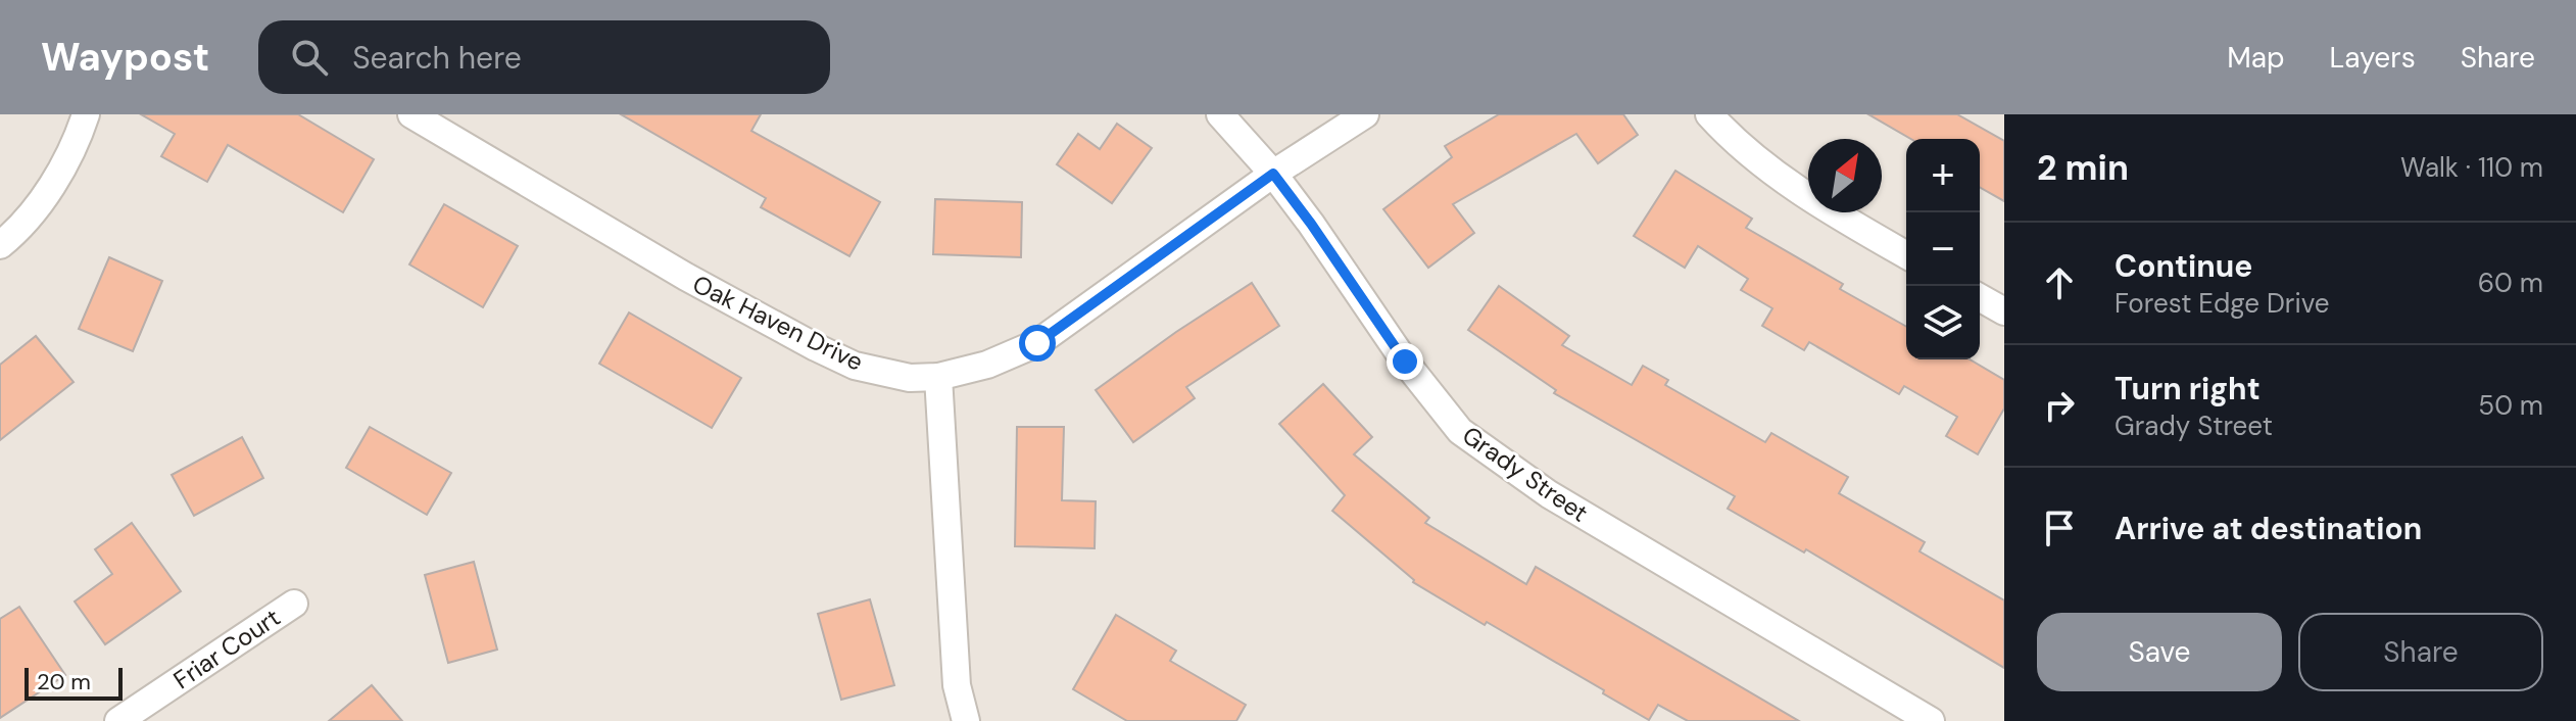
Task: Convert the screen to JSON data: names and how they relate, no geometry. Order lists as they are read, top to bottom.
{
  "streets": {
    "street": ["Oak Haven Drive", "Grady Street", "Friar Court"]
  },
  "crossings": [
    ["Oak Haven Drive", "Grady Street"]
  ],
  "scale_bar": "20 m",
  "north": "top right",
  "page": {
    "header": "Waypost",
    "search": "Search here",
    "nav": ["Map", "Layers", "Share"],
    "heading": ["2 min", "Walk · 110 m"],
    "map_buttons": ["+", "−"],
    "list": [
      ["Continue", "Forest Edge Drive", "60 m"],
      ["Turn right", "Grady Street", "50 m"],
      "Arrive at destination"
    ],
    "buttons": ["Save", "Share"],
    "scale": "20 m"
  }
}
